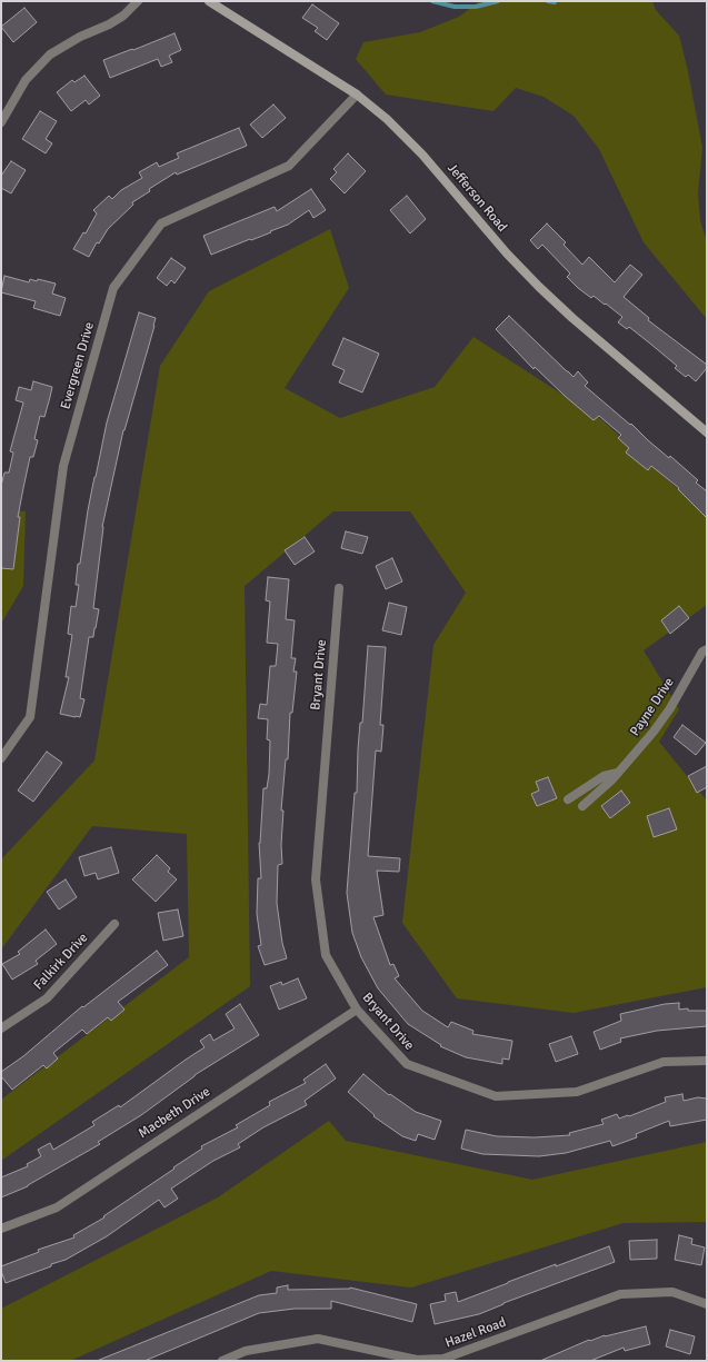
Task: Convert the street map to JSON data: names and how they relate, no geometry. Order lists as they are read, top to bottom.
{
  "streets": {
    "street": [
      "Jefferson Road",
      "Evergreen Drive",
      "Bryant Drive",
      "Payne Drive",
      "Falkirk Drive",
      "Macbeth Drive",
      "Hazel Road"
    ]
  },
  "crossings": [
    ["Jefferson Road", "Evergreen Drive"],
    ["Bryant Drive", "Macbeth Drive"]
  ]
}
